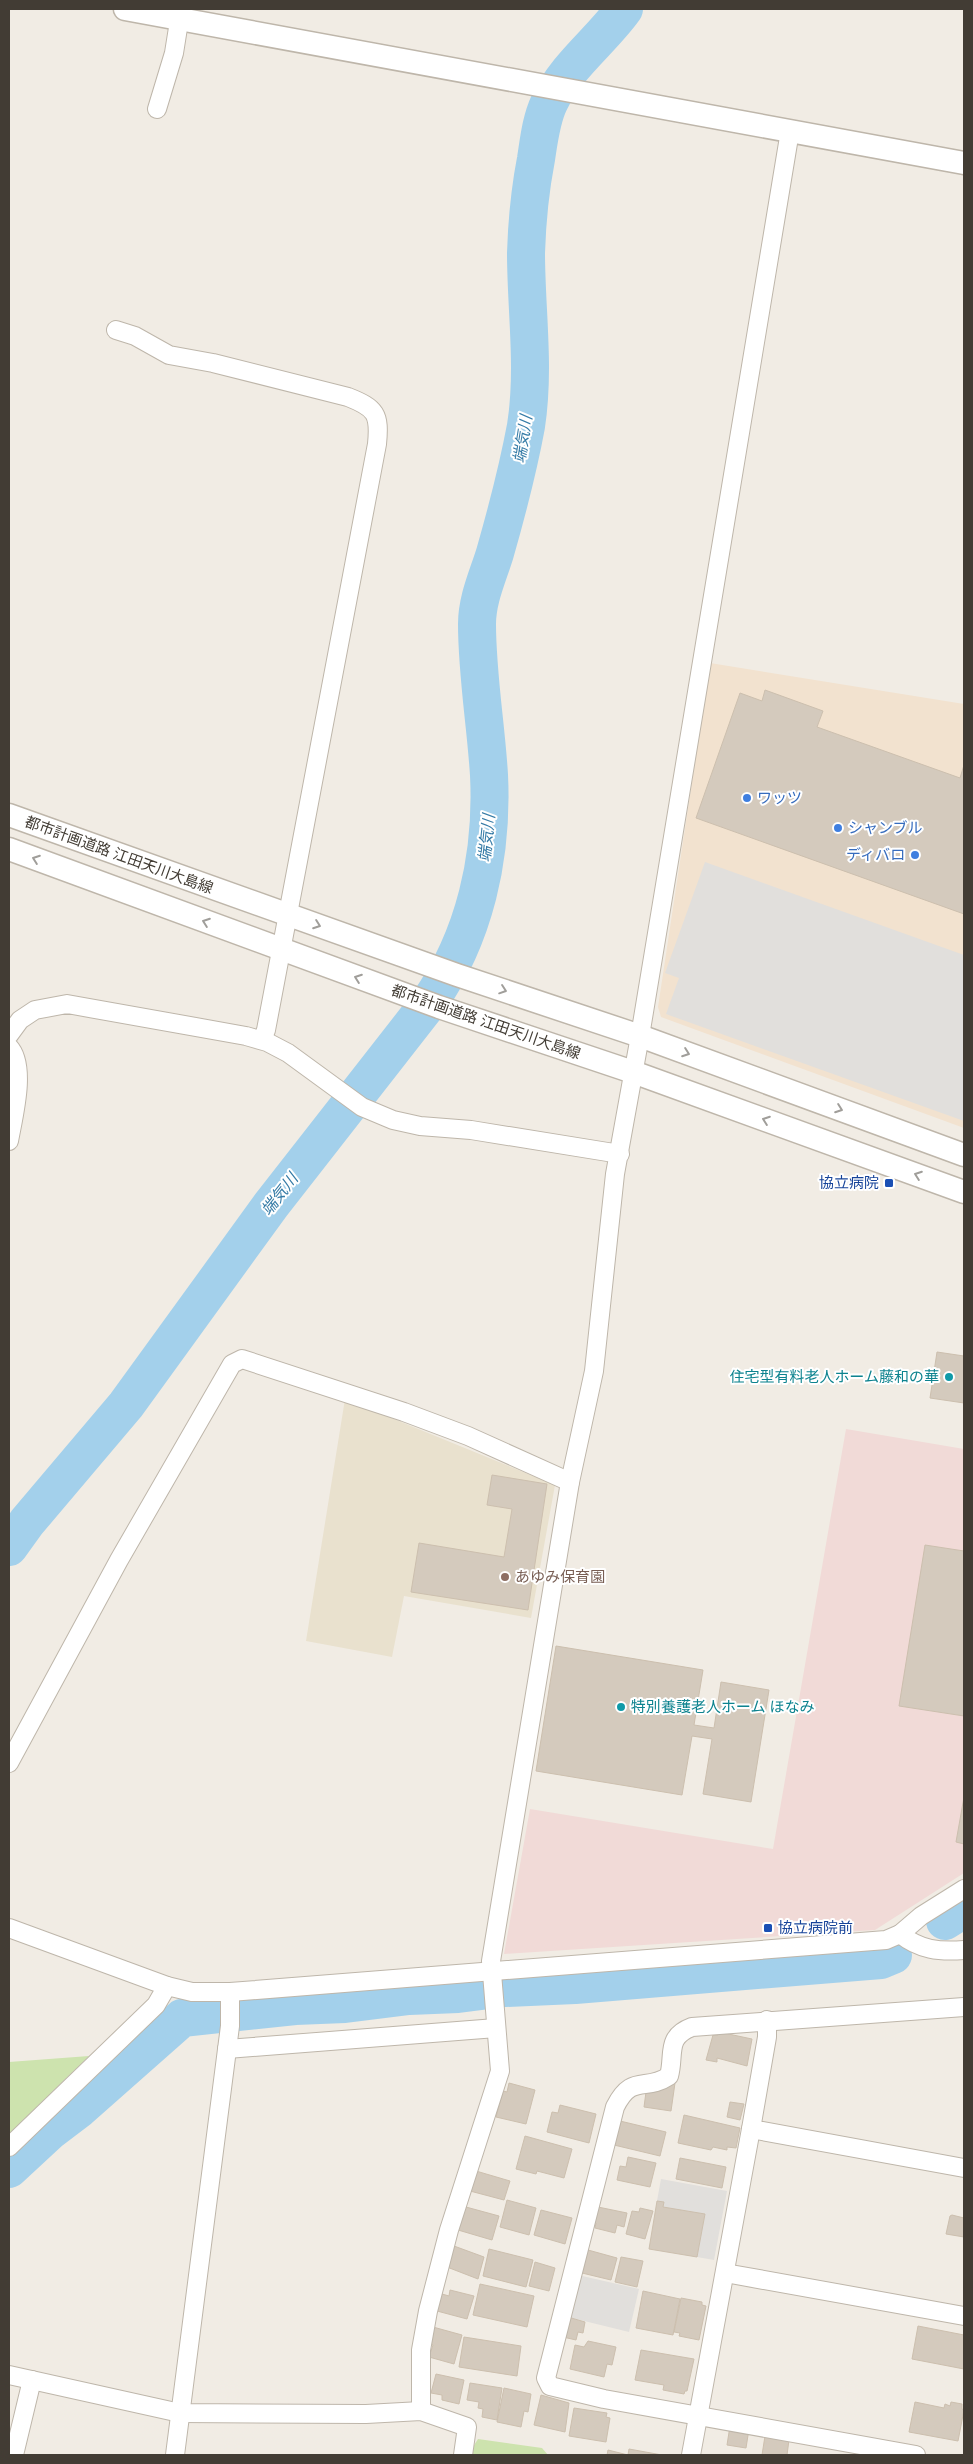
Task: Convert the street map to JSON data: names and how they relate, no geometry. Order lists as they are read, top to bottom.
{
  "streets": {
    "street": ["都市計画道路 江田天川大島線"]
  },
  "water": ["端気川"],
  "places": {
    "other": [
      "ワッツ",
      "シャンブル",
      "ディバロ",
      "住宅型有料老人ホーム藤和の華",
      "あゆみ保育園",
      "特別養護老人ホーム ほなみ"
    ],
    "transit": ["協立病院", "協立病院前"]
  }
}
